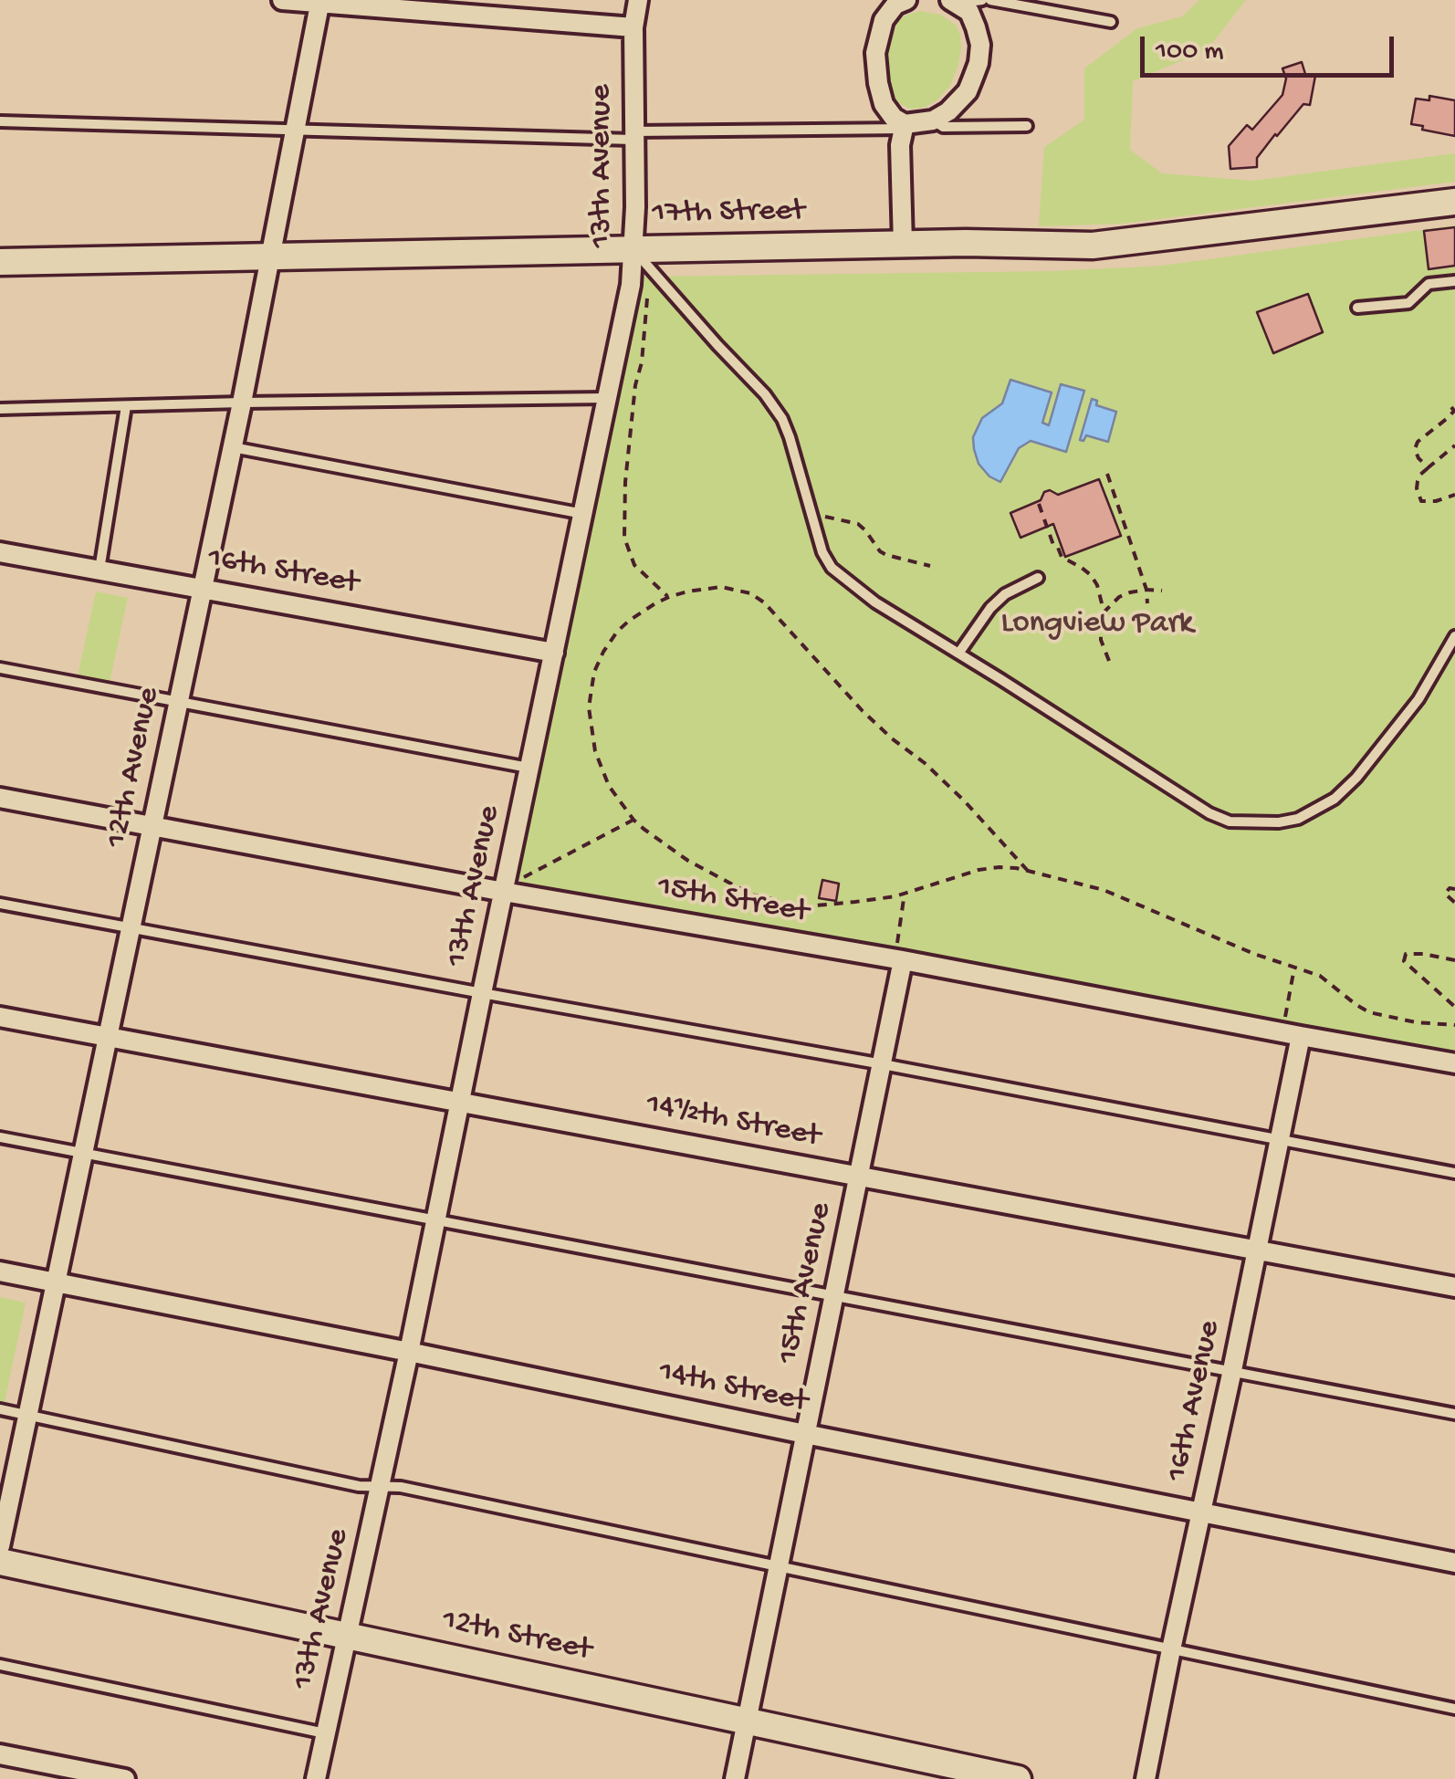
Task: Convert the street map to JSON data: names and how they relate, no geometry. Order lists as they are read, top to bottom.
{
  "streets": {
    "street": [
      "13th Avenue",
      "17th Street",
      "16th Street",
      "12th Avenue",
      "15th Street",
      "14½th Street",
      "15th Avenue",
      "14th Street",
      "16th Avenue",
      "12th Street"
    ]
  },
  "crossings": [
    ["13th Avenue", "17th Street"],
    ["13th Avenue", "16th Street"],
    ["13th Avenue", "15th Street"],
    ["13th Avenue", "14½th Street"],
    ["13th Avenue", "14th Street"],
    ["13th Avenue", "12th Street"],
    ["17th Street", "12th Avenue"],
    ["16th Street", "12th Avenue"],
    ["12th Avenue", "15th Street"],
    ["12th Avenue", "14½th Street"],
    ["12th Avenue", "14th Street"],
    ["15th Street", "15th Avenue"],
    ["15th Street", "16th Avenue"],
    ["14½th Street", "15th Avenue"],
    ["14½th Street", "16th Avenue"],
    ["15th Avenue", "14th Street"],
    ["15th Avenue", "12th Street"],
    ["14th Street", "16th Avenue"]
  ],
  "parks": ["Longview Park"],
  "scale_bar": "100 m"
}
